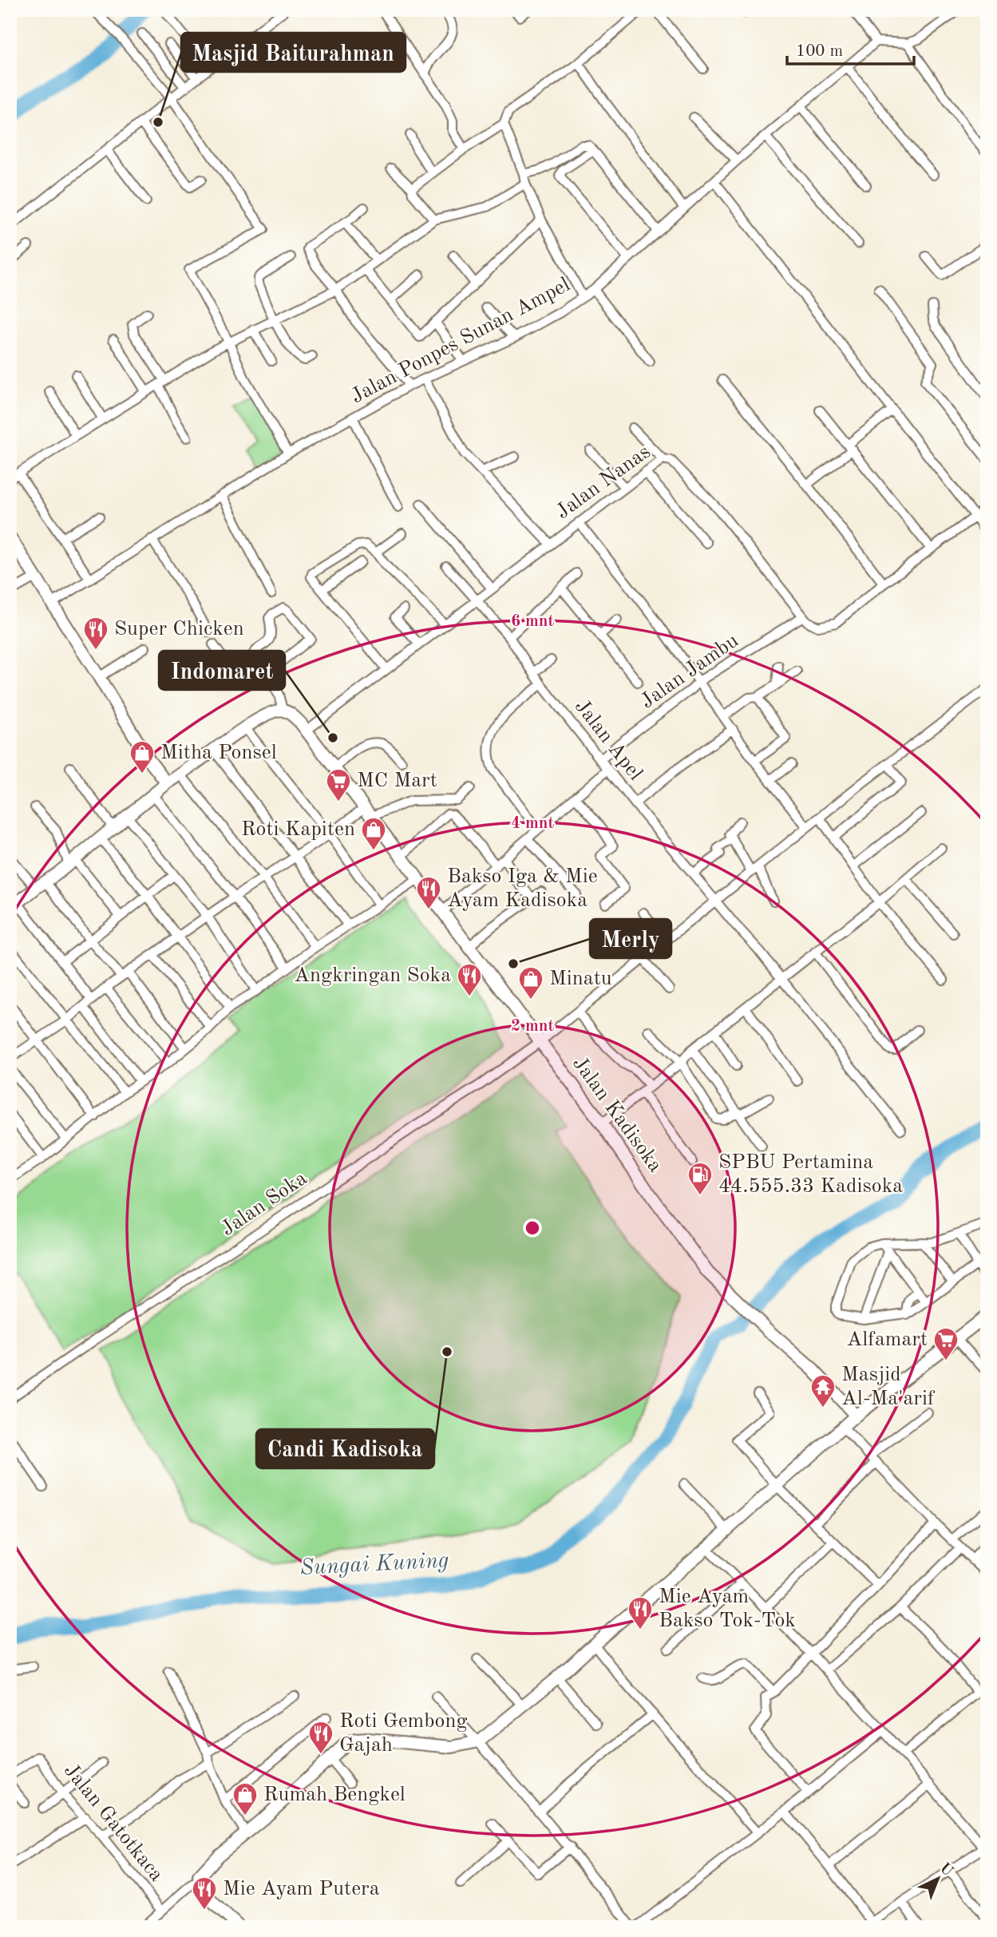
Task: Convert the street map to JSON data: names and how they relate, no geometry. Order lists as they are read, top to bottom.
{
  "streets": {
    "street": [
      "Jalan Ponpes Sunan Ampel",
      "Jalan Nanas",
      "Jalan Jambu",
      "Jalan Apel",
      "Jalan Kadisoka",
      "Jalan Soka",
      "Jalan Gatotkaca"
    ]
  },
  "crossings": [
    ["Jalan Nanas", "Jalan Jambu"],
    ["Jalan Nanas", "Jalan Apel"],
    ["Jalan Nanas", "Jalan Kadisoka"],
    ["Jalan Jambu", "Jalan Apel"],
    ["Jalan Apel", "Jalan Soka"],
    ["Jalan Kadisoka", "Jalan Soka"]
  ],
  "water": ["Sungai Kuning"],
  "places": {
    "other": [
      "Masjid Baiturahman",
      "Indomaret",
      "Merly",
      "Candi Kadisoka"
    ],
    "restaurant": [
      "Super Chicken",
      "Bakso Iga & Mie Ayam Kadisoka",
      "Angkringan Soka",
      "Mie Ayam Bakso Tok-Tok",
      "Roti Gembong Gajah",
      "Mie Ayam Putera"
    ],
    "shop": [
      "Mitha Ponsel",
      "Roti Kapiten",
      "Minatu",
      "Rumah Bengkel"
    ],
    "supermarket": ["MC Mart", "Alfamart"],
    "fuel station": ["SPBU Pertamina 44.555.33 Kadisoka"],
    "temple": ["Masjid Al-Ma'arif"]
  },
  "scale_bar": "100 m",
  "north": "top right",
  "rings": ["6 mnt", "4 mnt", "2 mnt"]
}
